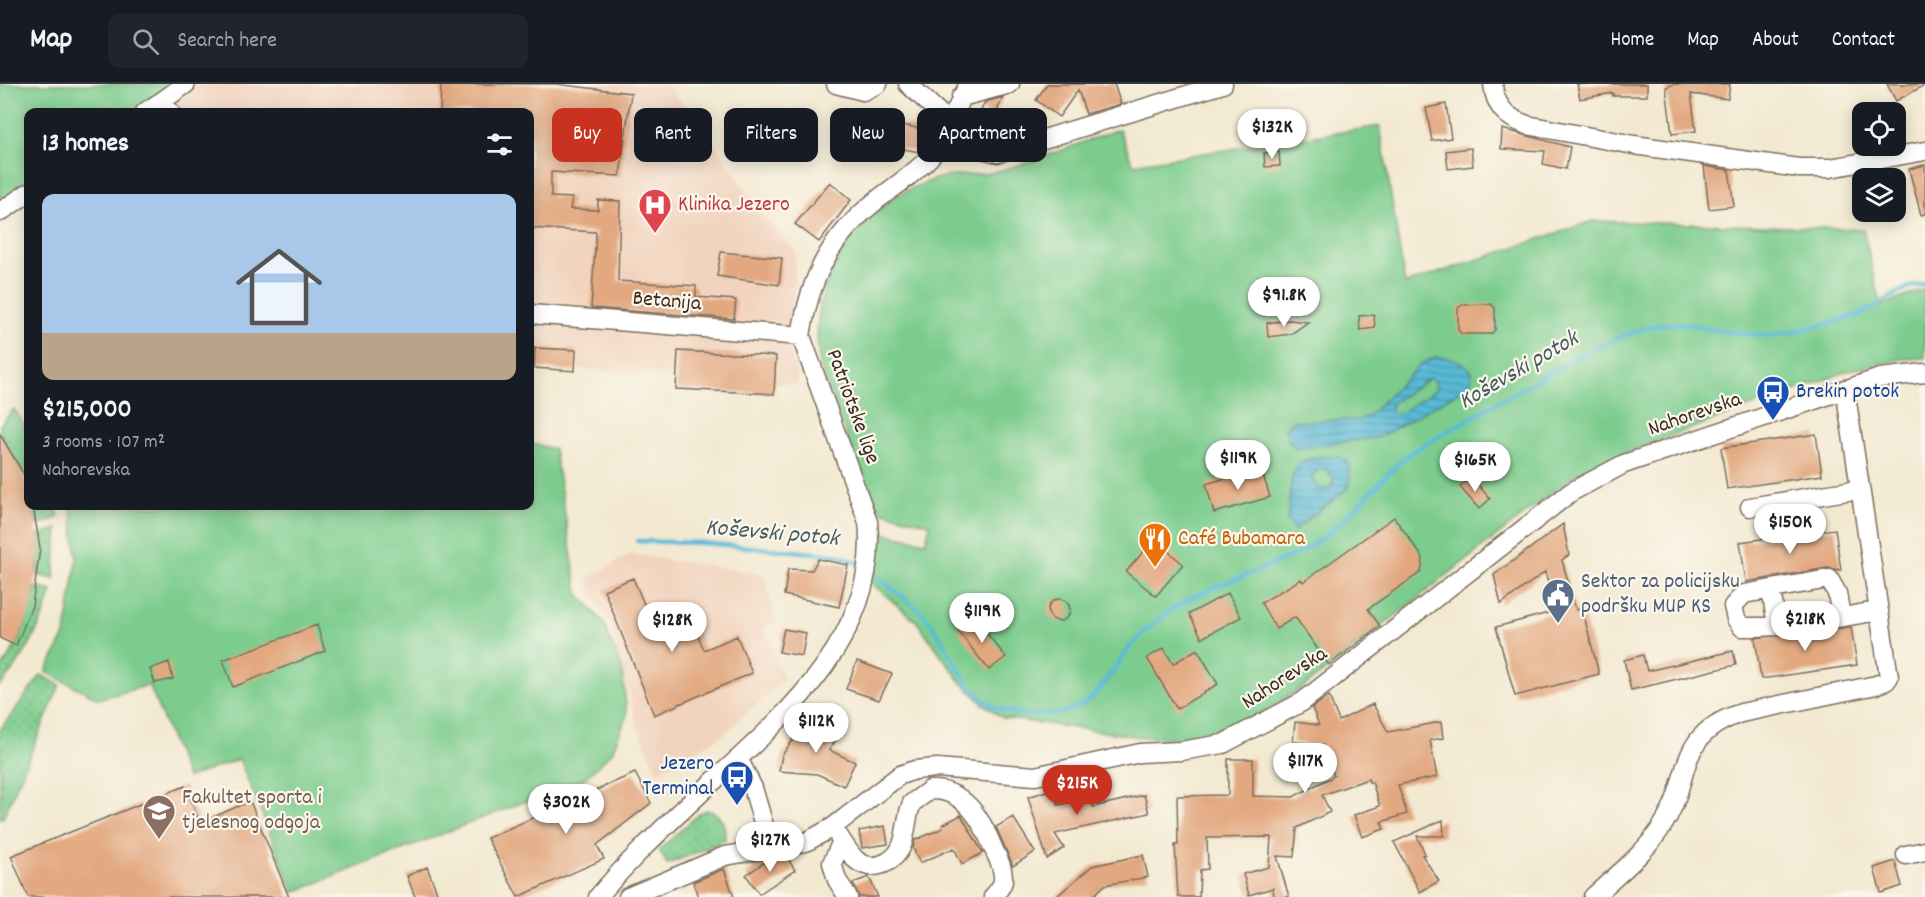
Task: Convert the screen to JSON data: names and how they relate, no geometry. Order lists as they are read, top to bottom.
{
  "streets": {
    "street": ["Betanija", "Patriotske lige", "Nahorevska"]
  },
  "crossings": [
    ["Betanija", "Patriotske lige"]
  ],
  "water": ["Koševski potok"],
  "places": {
    "hospital": ["Klinika Jezero"],
    "bus stop": ["Brekin potok", "Jezero Terminal"],
    "restaurant": ["Café Bubamara"],
    "public building": ["Sektor za policijsku podršku MUP KS"],
    "school or university": ["Fakultet sporta i tjelesnog odgoja"]
  },
  "page": {
    "header": "Map",
    "search": "Search here",
    "nav": [
      "Home",
      "Map",
      "About",
      "Contact"
    ],
    "chip": [
      "Buy",
      "Rent",
      "Filters",
      "New",
      "Apartment"
    ],
    "heading": "13 homes",
    "price": [
      "$132K",
      "$91.8K",
      "$119K",
      "$165K",
      "$150K",
      "$119K",
      "$218K",
      "$128K",
      "$112K",
      "$117K",
      "$215K",
      "$302K",
      "$127K"
    ],
    "list": [
      {
        "name": "$215,000",
        "note": "3 rooms · 107 m² · Nahorevska"
      }
    ]
  }
}
